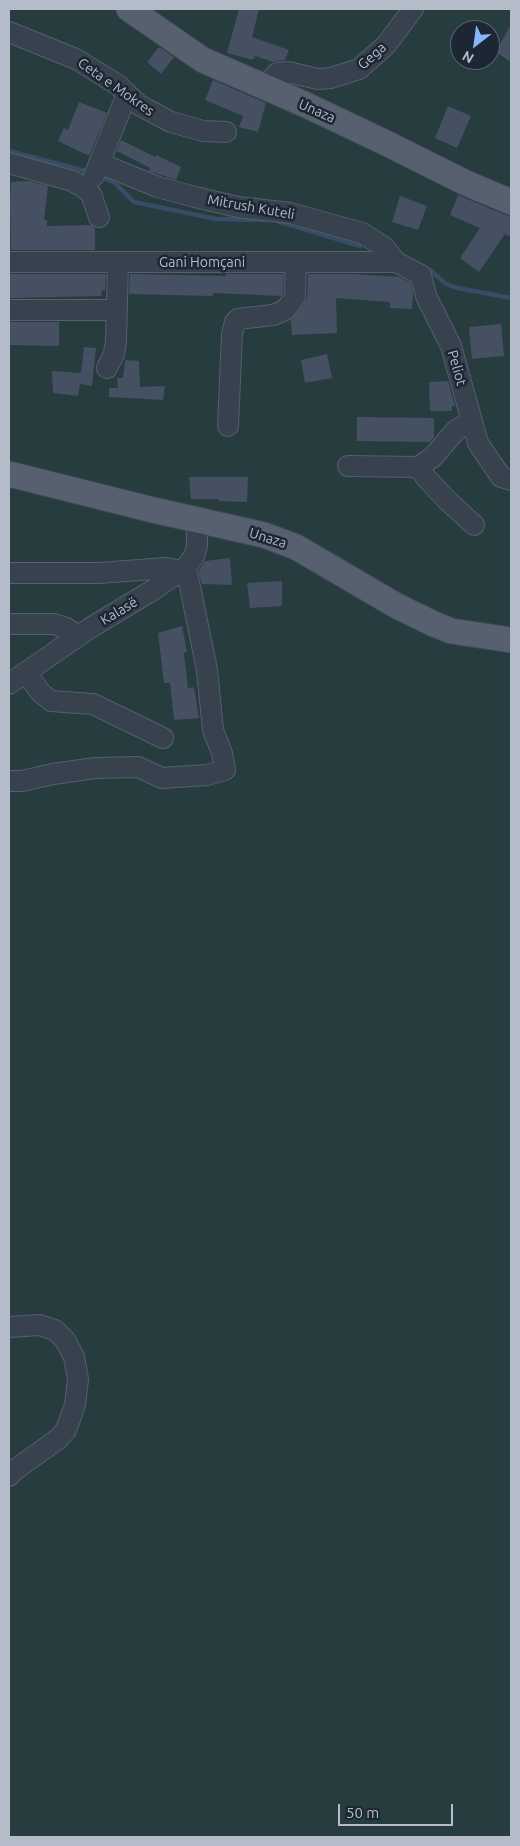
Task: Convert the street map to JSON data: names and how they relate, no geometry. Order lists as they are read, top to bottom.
{
  "streets": {
    "main road": ["Unaza"],
    "street": [
      "Gega",
      "Ceta e Mokres",
      "Mitrush Kuteli",
      "Gani Homçani",
      "Peliot",
      "Kalasë"
    ]
  },
  "crossings": [
    ["Gega", "Unaza"],
    ["Unaza", "Kalasë"],
    ["Mitrush Kuteli", "Gani Homçani"],
    ["Mitrush Kuteli", "Peliot"],
    ["Gani Homçani", "Peliot"]
  ],
  "scale_bar": "50 m",
  "north": "bottom left"
}
